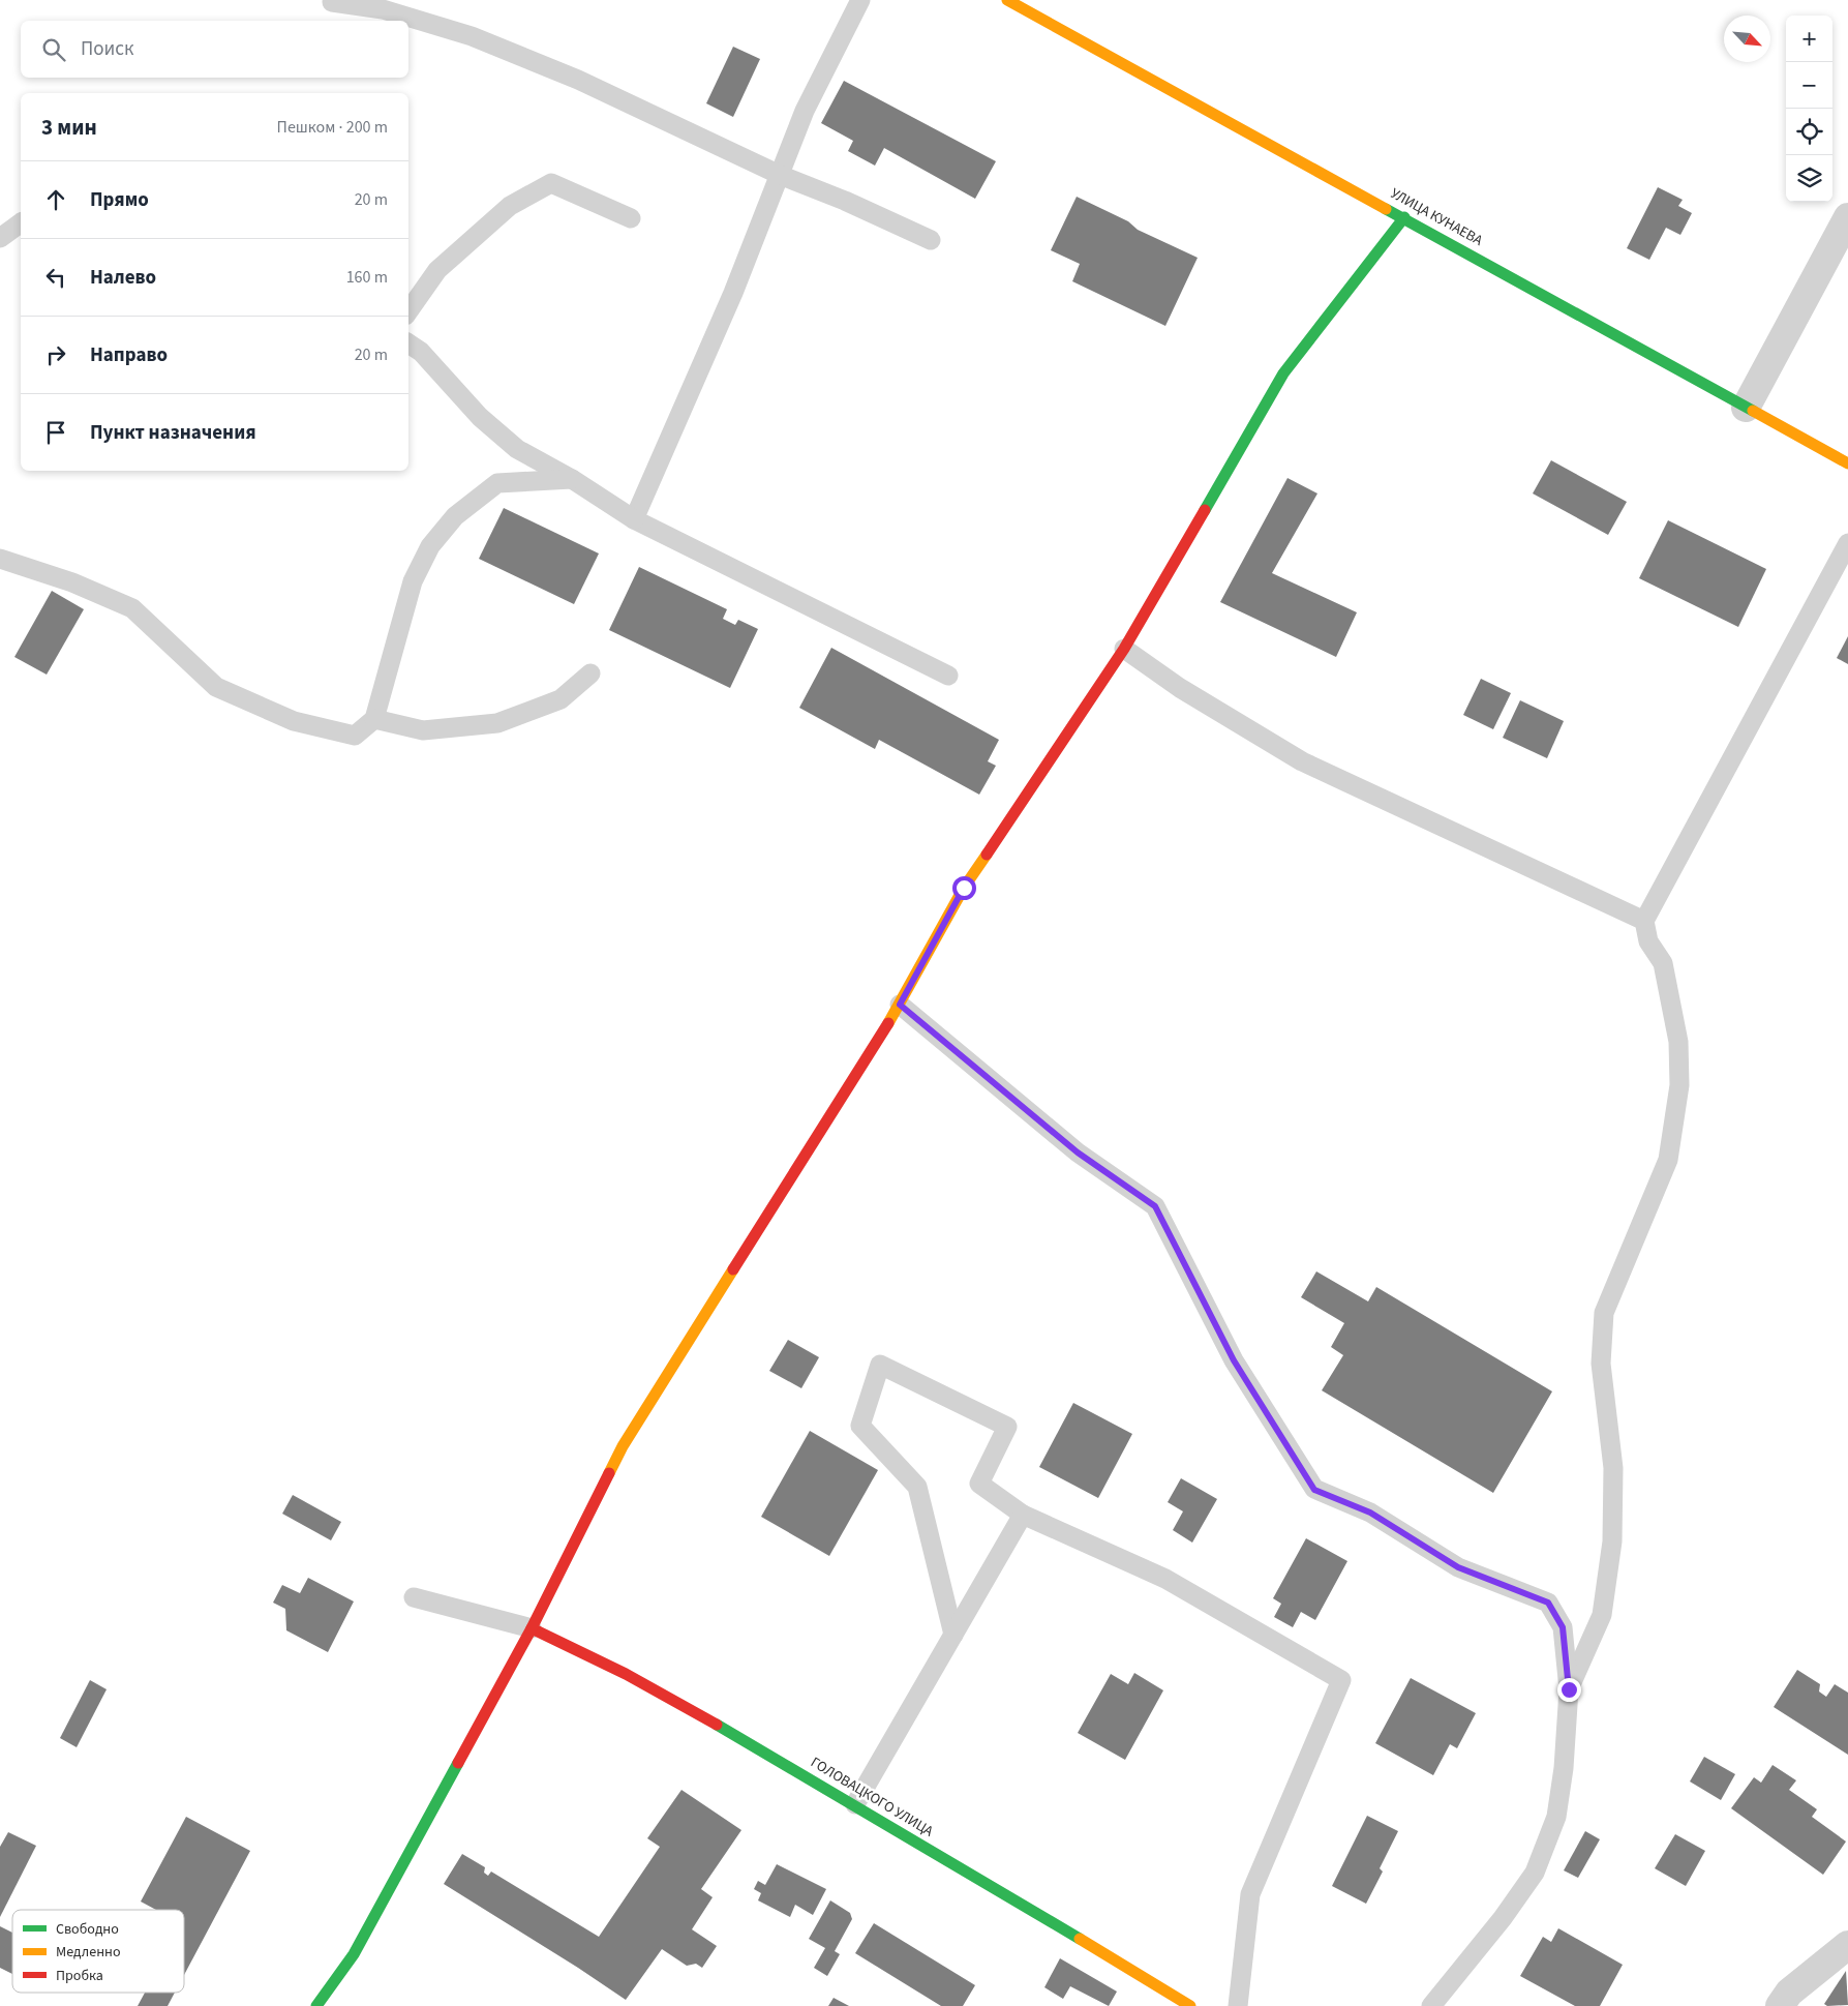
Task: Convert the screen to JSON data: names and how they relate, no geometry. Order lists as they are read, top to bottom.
{
  "streets": {
    "street": ["УЛИЦА КУНАЕВА", "ГОЛОВАЦКОГО УЛИЦА"]
  },
  "legend": ["Свободно", "Медленно", "Пробка"],
  "north": "bottom right",
  "page": {
    "map_buttons": ["+", "−"],
    "search": "Поиск",
    "heading": ["3 мин", "Пешком · 200 m"],
    "list": [
      ["Прямо", "20 m"],
      ["Налево", "160 m"],
      ["Направо", "20 m"],
      "Пункт назначения"
    ]
  }
}
